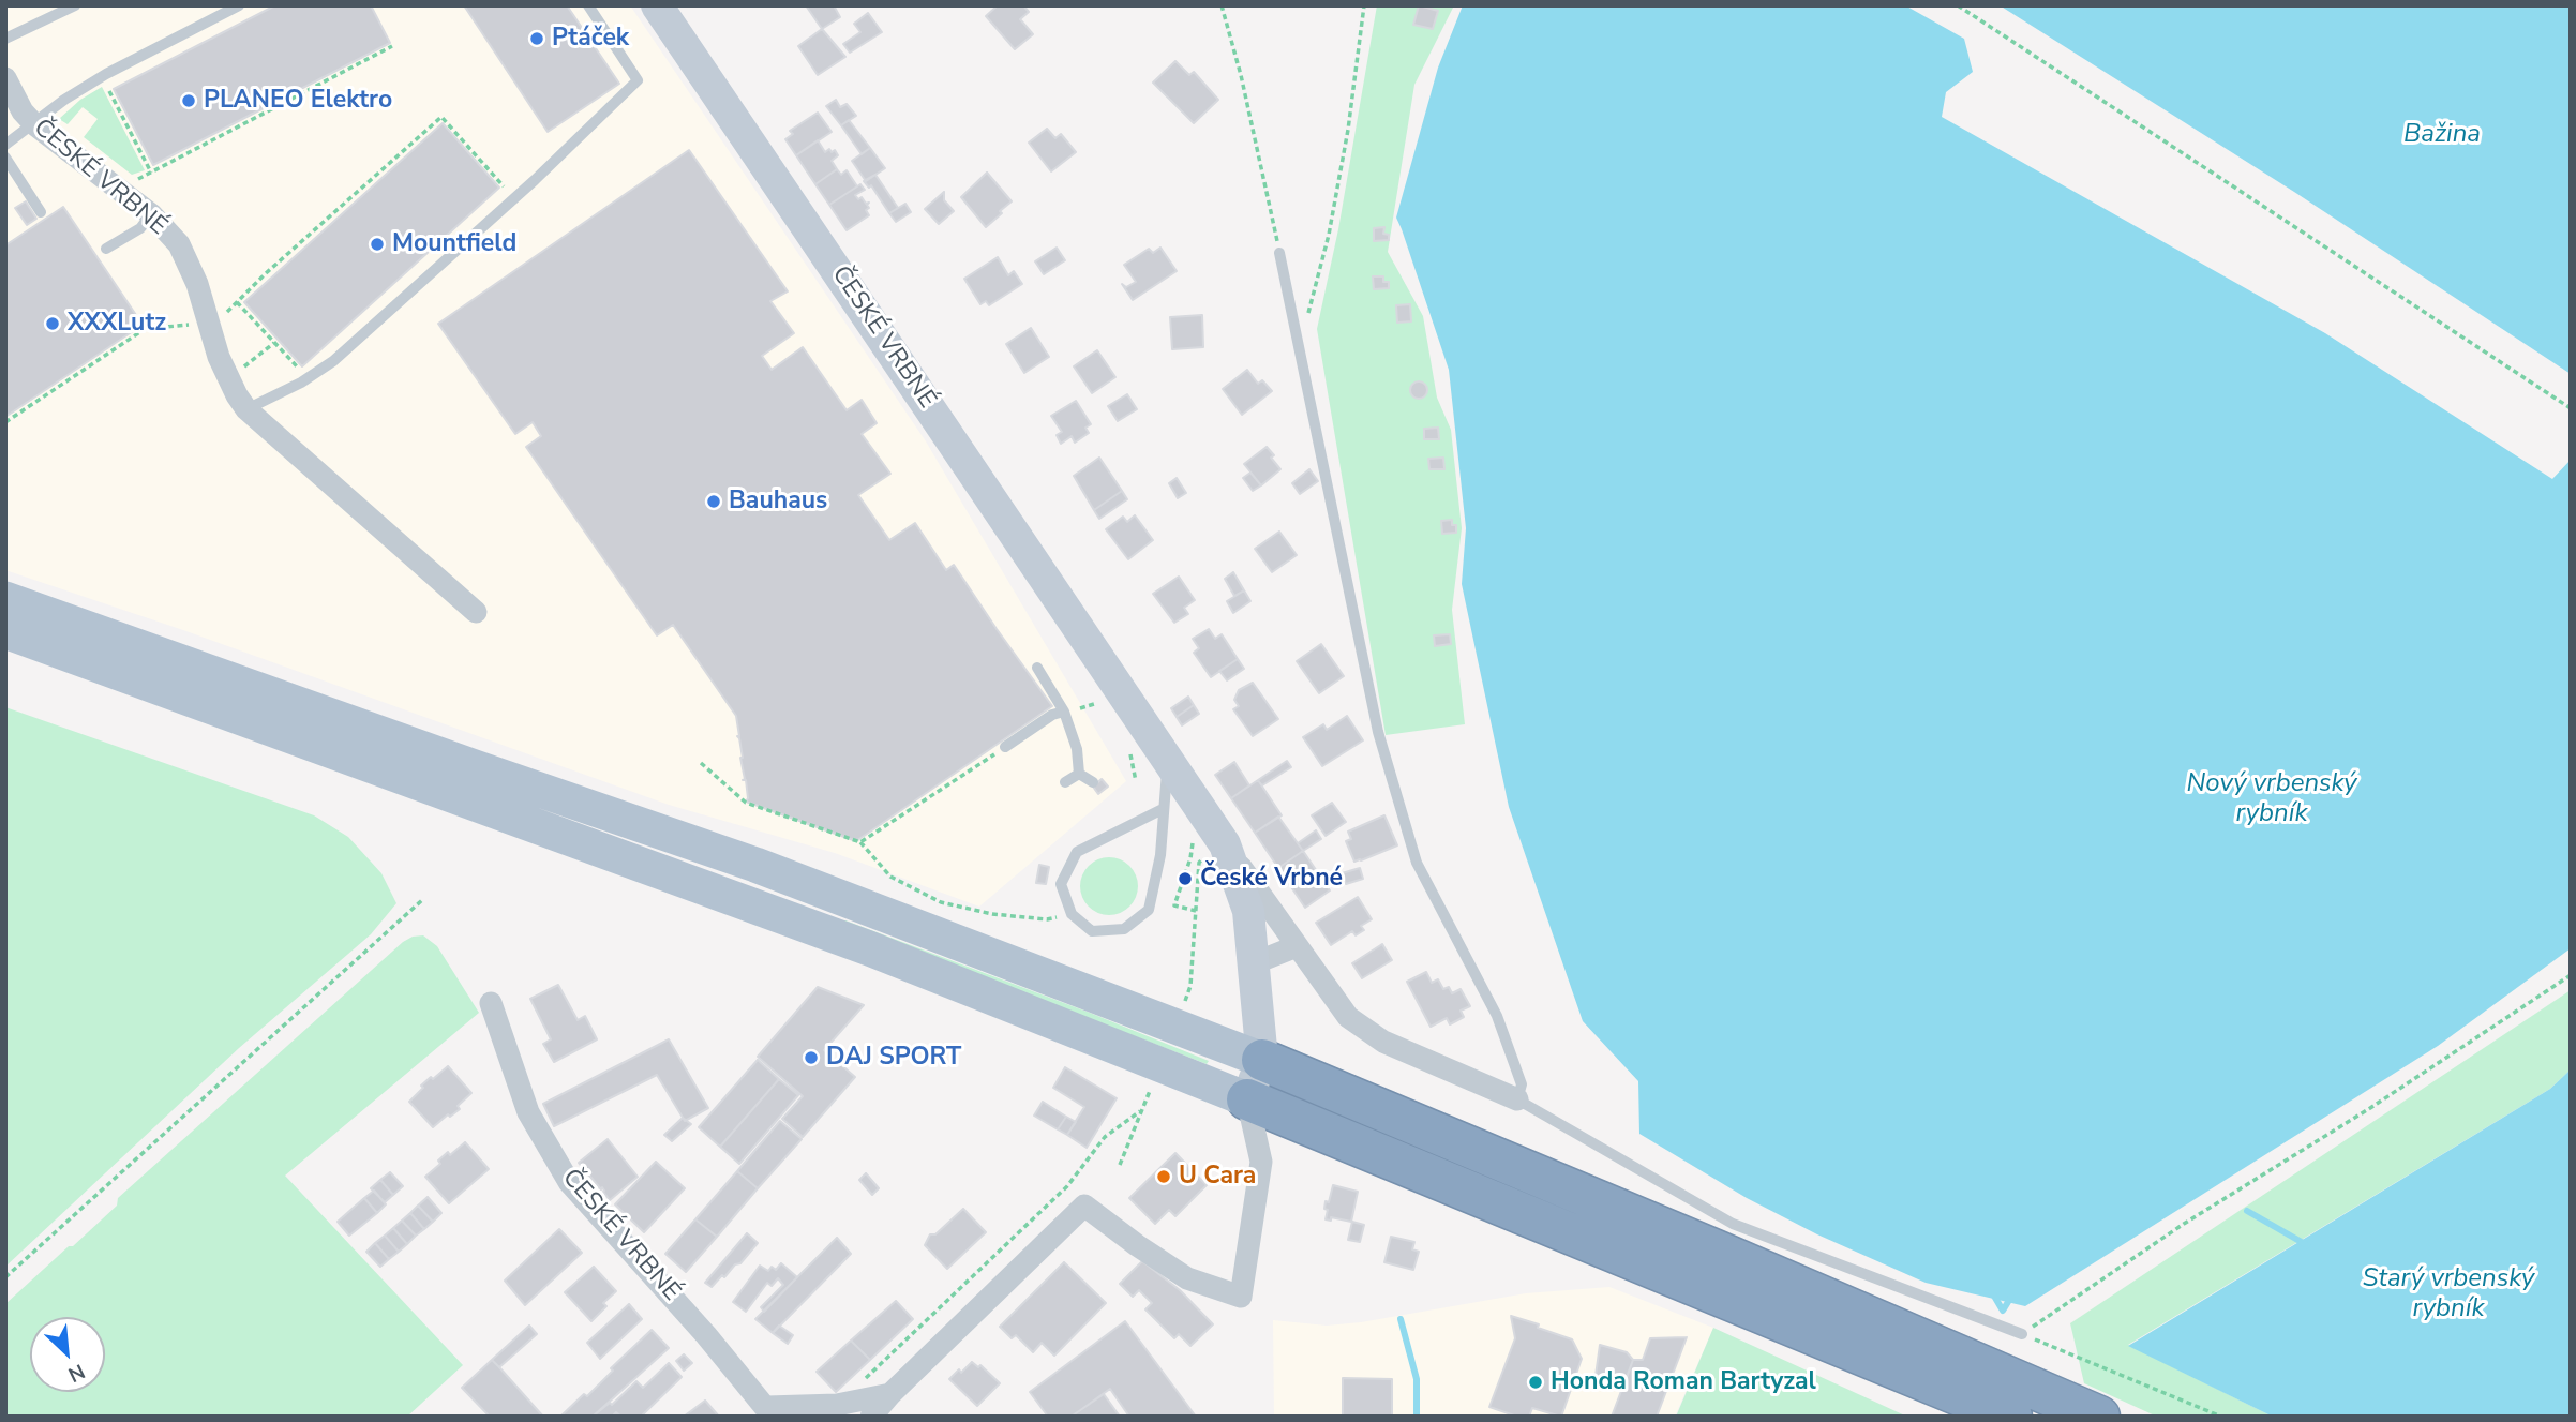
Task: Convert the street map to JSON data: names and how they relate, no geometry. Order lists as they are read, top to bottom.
{
  "streets": {
    "street": ["ČESKÉ VRBNÉ"]
  },
  "water": ["Bažina", "Nový vrbenský rybník", "Starý vrbenský rybník"],
  "places": [
    "Ptáček",
    "PLANEO Elektro",
    "Mountfield",
    "XXXLutz",
    "Bauhaus",
    "České Vrbné",
    "DAJ SPORT",
    "U Cara",
    "Honda Roman Bartyzal"
  ],
  "north": "bottom right"
}
